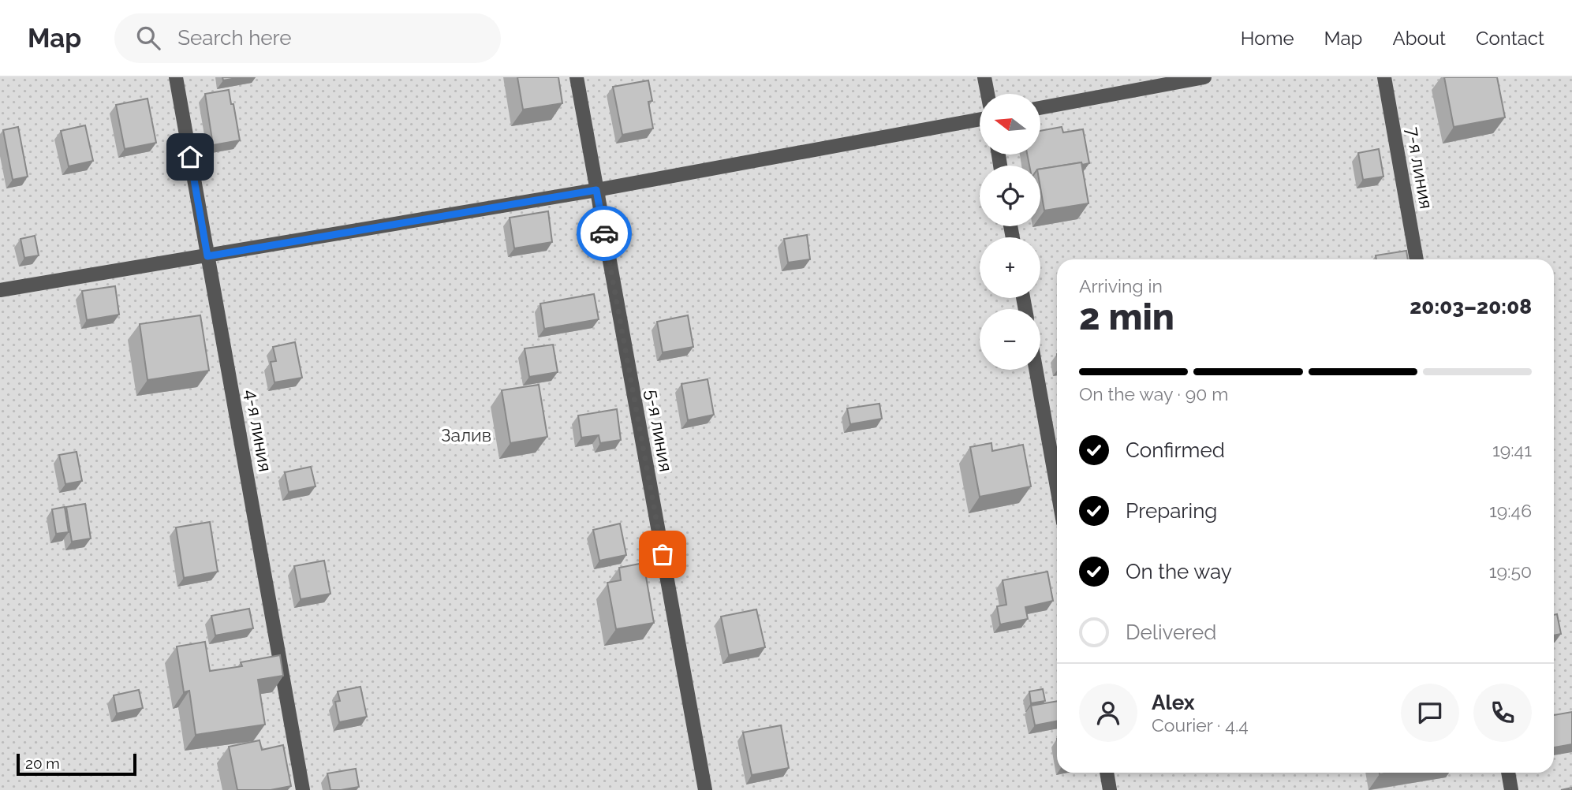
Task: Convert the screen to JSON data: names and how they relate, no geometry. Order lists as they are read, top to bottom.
{
  "streets": {
    "street": ["7-я линия", "4-я линия", "5-я линия"]
  },
  "parks": ["Залив"],
  "scale_bar": "20 m",
  "north": "left",
  "page": {
    "header": "Map",
    "search": "Search here",
    "nav": [
      "Home",
      "Map",
      "About",
      "Contact"
    ],
    "map_buttons": ["+", "−"],
    "heading": ["2 min", "Arriving in", "20:03–20:08"],
    "panel": ["Alex", "Courier · 4.4"],
    "bar": "On the way · 90 m",
    "list": [
      ["Confirmed", "19:41"],
      ["Preparing", "19:46"],
      ["On the way", "19:50"],
      "Delivered"
    ],
    "scale": "20 m"
  }
}
